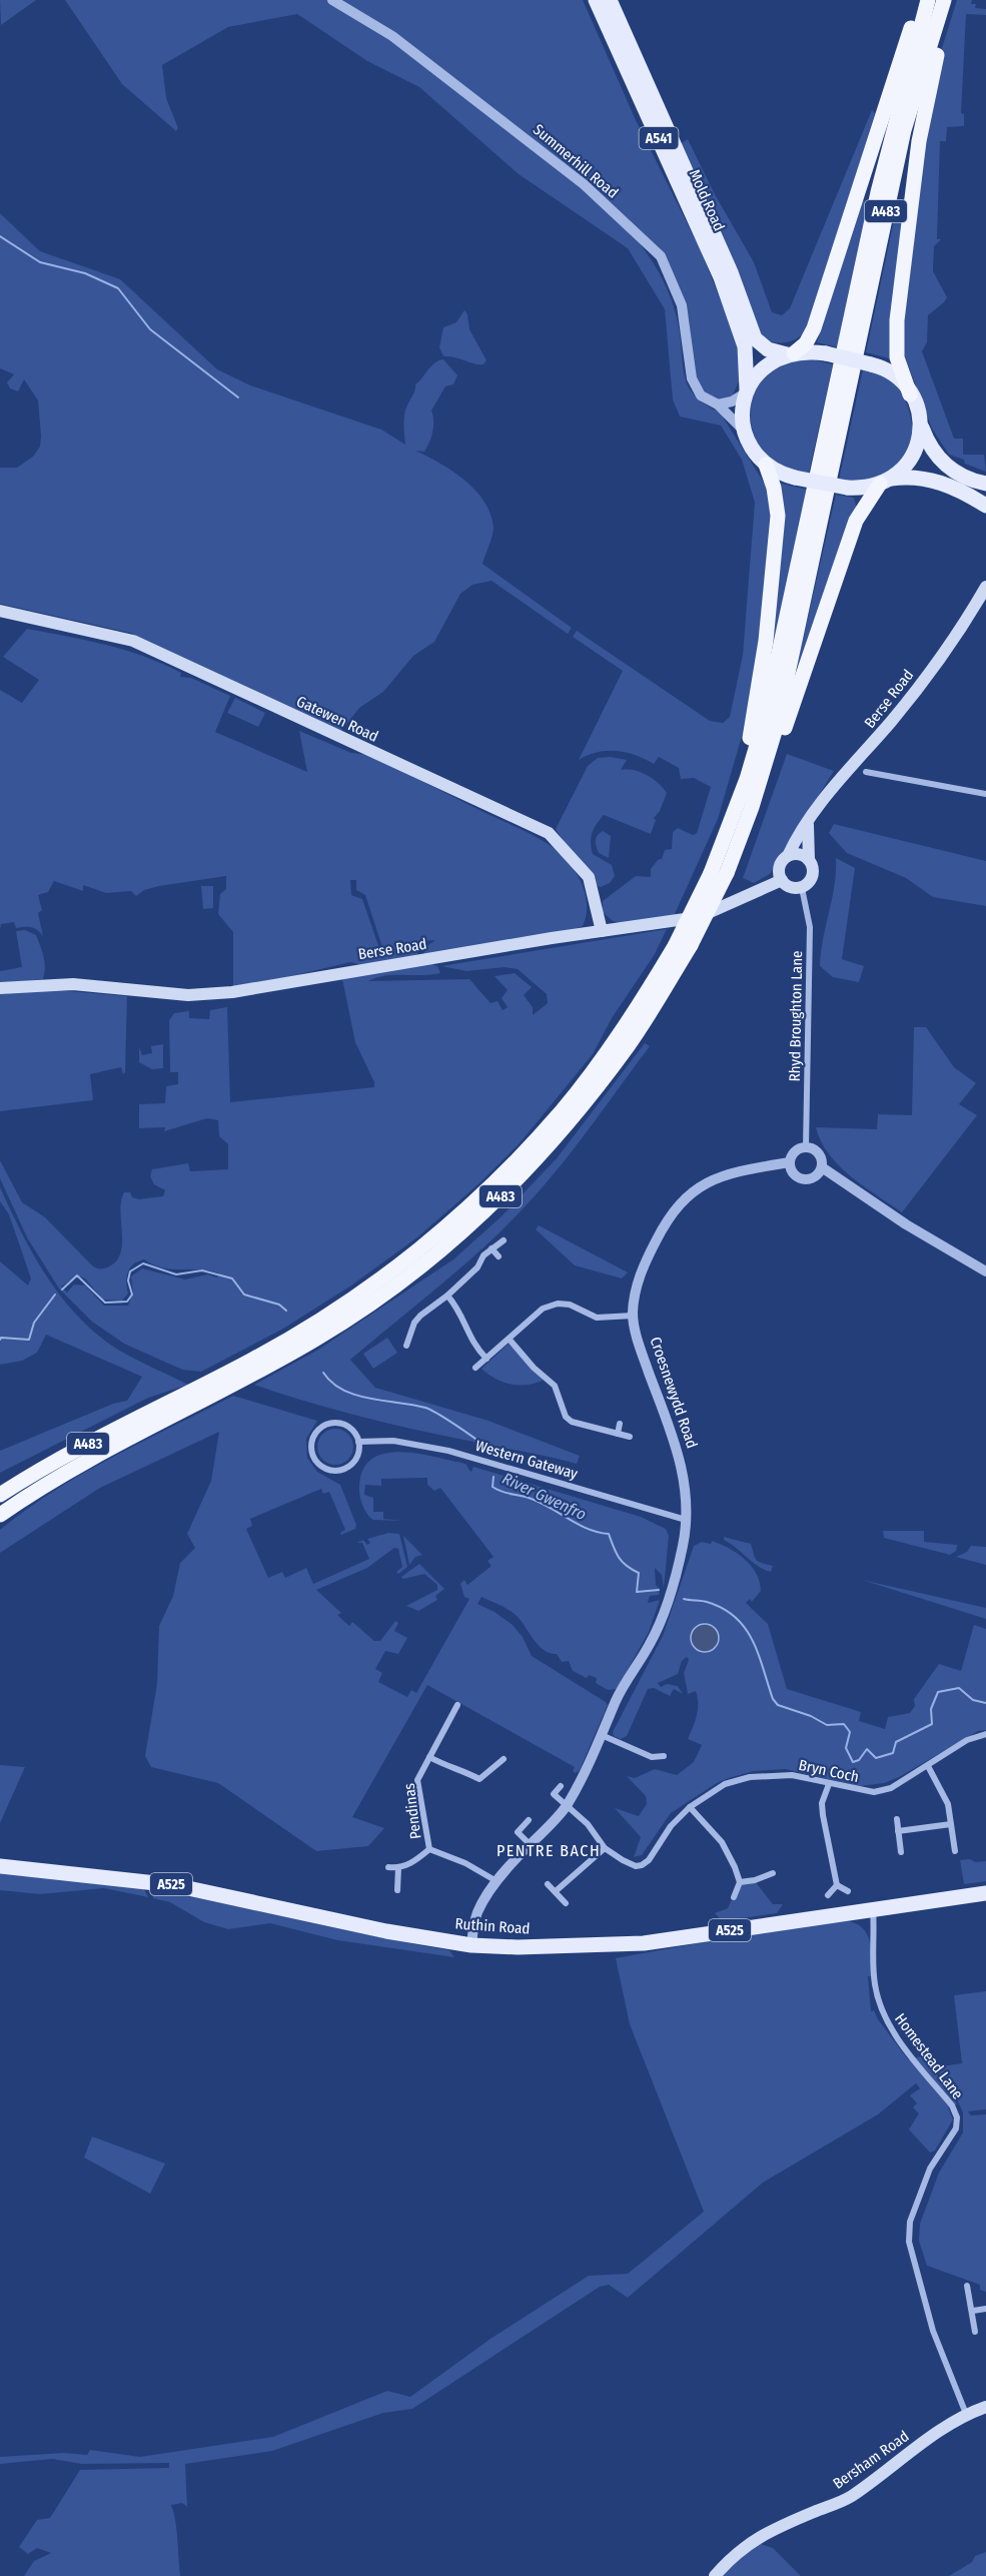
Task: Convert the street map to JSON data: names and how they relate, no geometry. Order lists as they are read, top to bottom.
{
  "streets": {
    "highway": ["A483"],
    "main road": [
      "A541",
      "Mold Road",
      "Berse Road",
      "Gatewen Road",
      "A525",
      "Ruthin Road",
      "Bersham Road"
    ],
    "street": [
      "Summerhill Road",
      "Rhyd Broughton Lane",
      "Croesnewydd Road",
      "Western Gateway",
      "Bryn Coch",
      "Pendinas",
      "Homestead Lane"
    ]
  },
  "crossings": [
    ["Summerhill Road", "Mold Road"],
    ["Summerhill Road", "A483"],
    ["Mold Road", "A483"],
    ["Berse Road", "Gatewen Road"],
    ["Berse Road", "Rhyd Broughton Lane"],
    ["Rhyd Broughton Lane", "Croesnewydd Road"],
    ["Croesnewydd Road", "Western Gateway"],
    ["Croesnewydd Road", "Bryn Coch"],
    ["Croesnewydd Road", "Pendinas"],
    ["Croesnewydd Road", "Ruthin Road"],
    ["Ruthin Road", "Homestead Lane"],
    ["Homestead Lane", "Bersham Road"]
  ],
  "districts": ["PENTRE BACH"],
  "water": ["River Gwenfro"]
}
